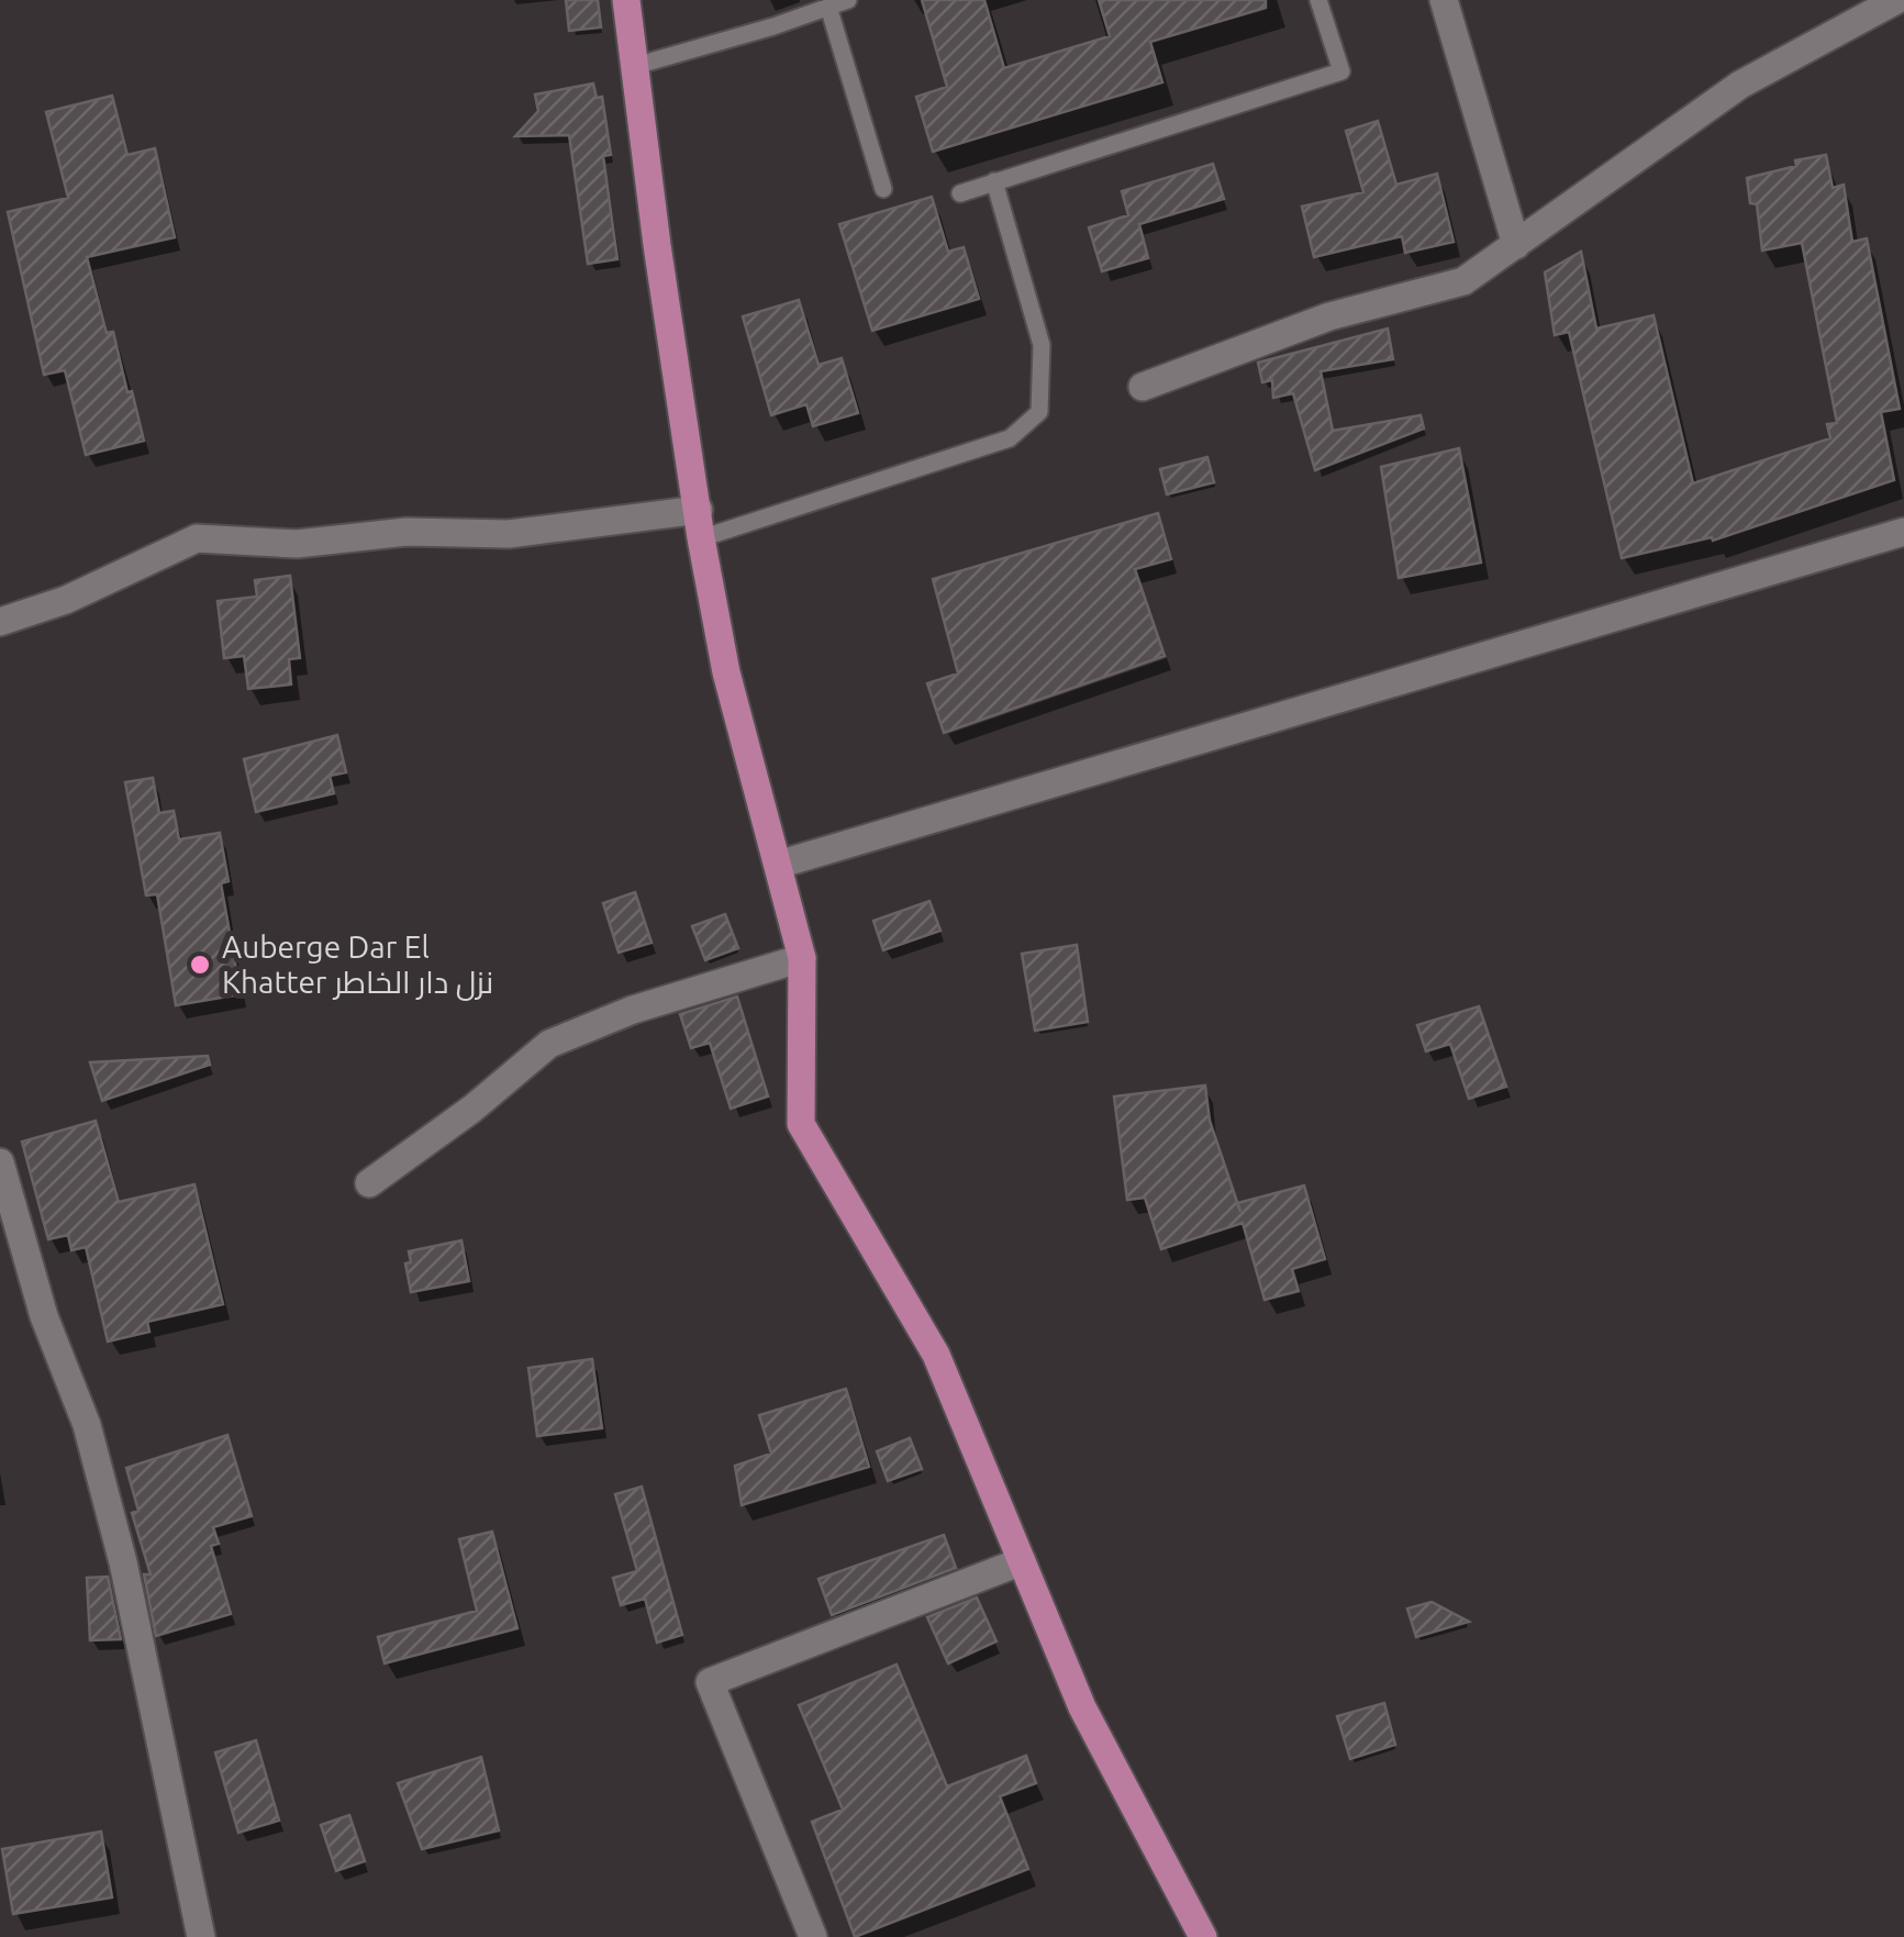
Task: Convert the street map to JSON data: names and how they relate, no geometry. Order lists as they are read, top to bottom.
{
  "places": ["Auberge Dar El Khatter نزل دار الخاطر"]
}
